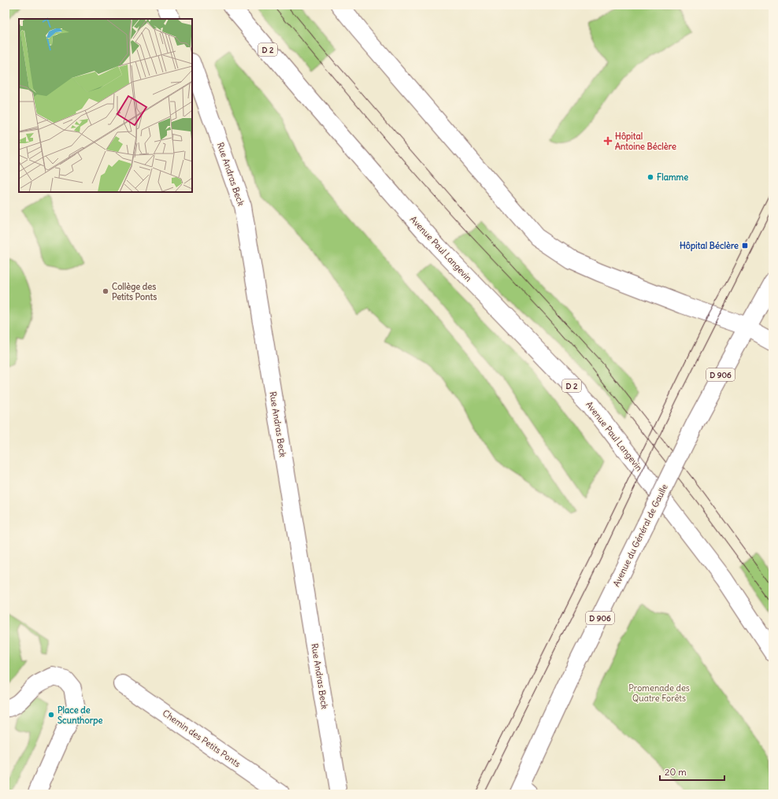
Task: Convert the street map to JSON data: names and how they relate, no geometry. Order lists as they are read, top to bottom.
{
  "streets": {
    "main road": [
      "D 2",
      "Rue Andras Beck",
      "Avenue Paul Langevin",
      "D 906",
      "Avenue du Général de Gaulle",
      "Chemin des Petits Ponts"
    ]
  },
  "parks": ["Promenade des Quatre Forêts"],
  "places": {
    "health": ["Hôpital Antoine Béclère"],
    "other": ["Flamme", "Collège des Petits Ponts", "Place de Scunthorpe"],
    "transit": ["Hôpital Béclère"]
  },
  "scale_bar": "20 m"
}
